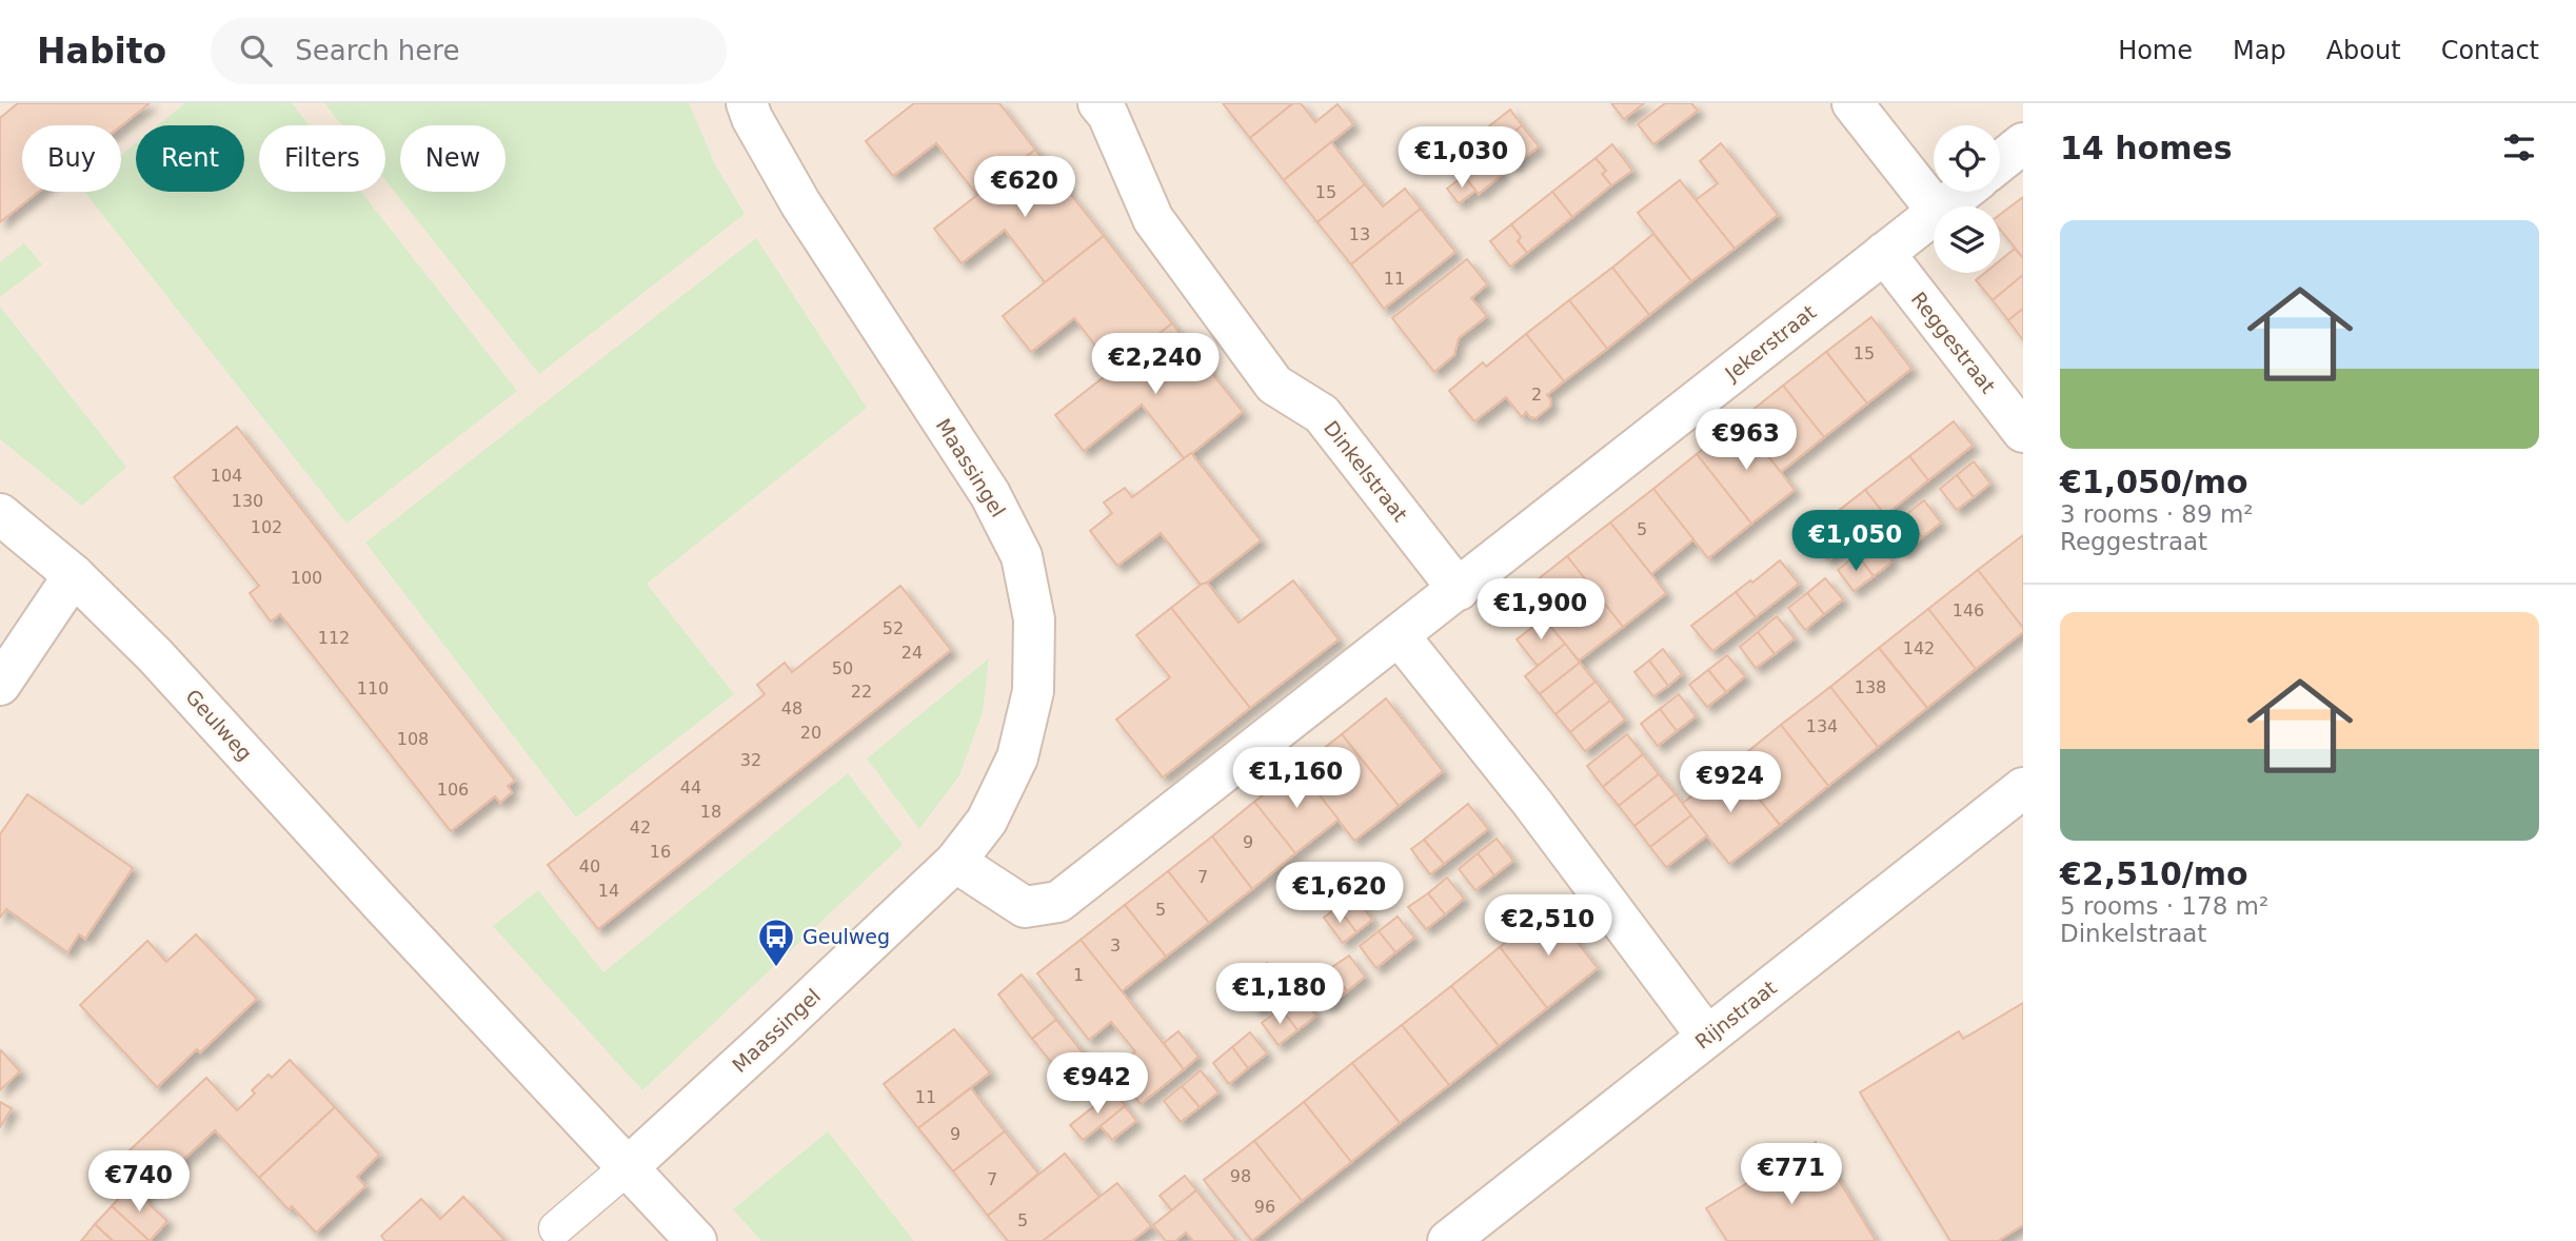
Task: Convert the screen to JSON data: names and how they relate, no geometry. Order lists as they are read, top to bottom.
{
  "streets": {
    "street": [
      "Jekerstraat",
      "Reggestraat",
      "Maassingel",
      "Dinkelstraat",
      "Geulweg",
      "Rijnstraat"
    ]
  },
  "crossings": [
    ["Jekerstraat", "Reggestraat"],
    ["Jekerstraat", "Dinkelstraat"],
    ["Maassingel", "Geulweg"]
  ],
  "places": {
    "bus stop": ["Geulweg"]
  },
  "house_numbers": [
    "15",
    "13",
    "11",
    "15",
    "2",
    "104",
    "130",
    "102",
    "5",
    "100",
    "146",
    "52",
    "112",
    "142",
    "24",
    "50",
    "138",
    "110",
    "22",
    "48",
    "134",
    "20",
    "108",
    "32",
    "44",
    "106",
    "18",
    "42",
    "9",
    "16",
    "40",
    "7",
    "14",
    "5",
    "3",
    "1",
    "11",
    "9",
    "98",
    "7",
    "96",
    "5"
  ],
  "page": {
    "header": "Habito",
    "search": "Search here",
    "nav": [
      "Home",
      "Map",
      "About",
      "Contact"
    ],
    "heading": "14 homes",
    "chip": [
      "Buy",
      "Rent",
      "Filters",
      "New"
    ],
    "price": [
      "€1,030",
      "€620",
      "€2,240",
      "€963",
      "€1,050",
      "€1,900",
      "€1,160",
      "€924",
      "€1,620",
      "€2,510",
      "€1,180",
      "€942",
      "€771",
      "€740"
    ],
    "list": [
      {
        "name": "€1,050/mo",
        "note": "3 rooms · 89 m² · Reggestraat"
      },
      {
        "name": "€2,510/mo",
        "note": "5 rooms · 178 m² · Dinkelstraat"
      }
    ]
  }
}
